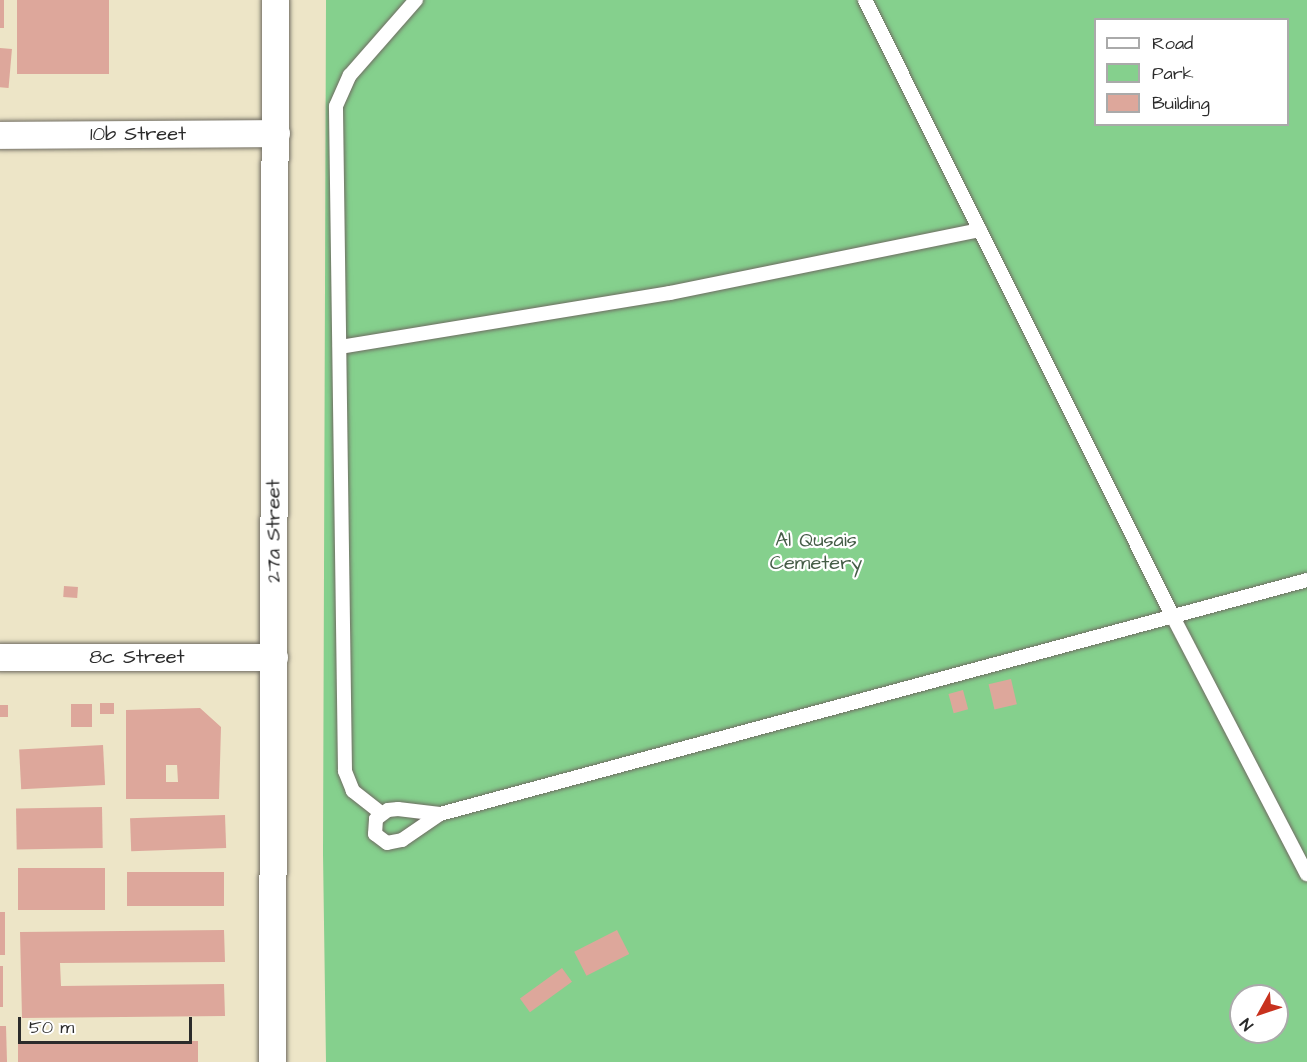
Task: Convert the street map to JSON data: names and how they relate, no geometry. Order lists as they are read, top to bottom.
{
  "streets": {
    "street": ["10b Street", "27a Street", "8c Street"]
  },
  "crossings": [
    ["10b Street", "27a Street"],
    ["27a Street", "8c Street"]
  ],
  "parks": ["Al Qusais Cemetery"],
  "legend": ["Road", "Park", "Building"],
  "scale_bar": "50 m",
  "north": "bottom left"
}
